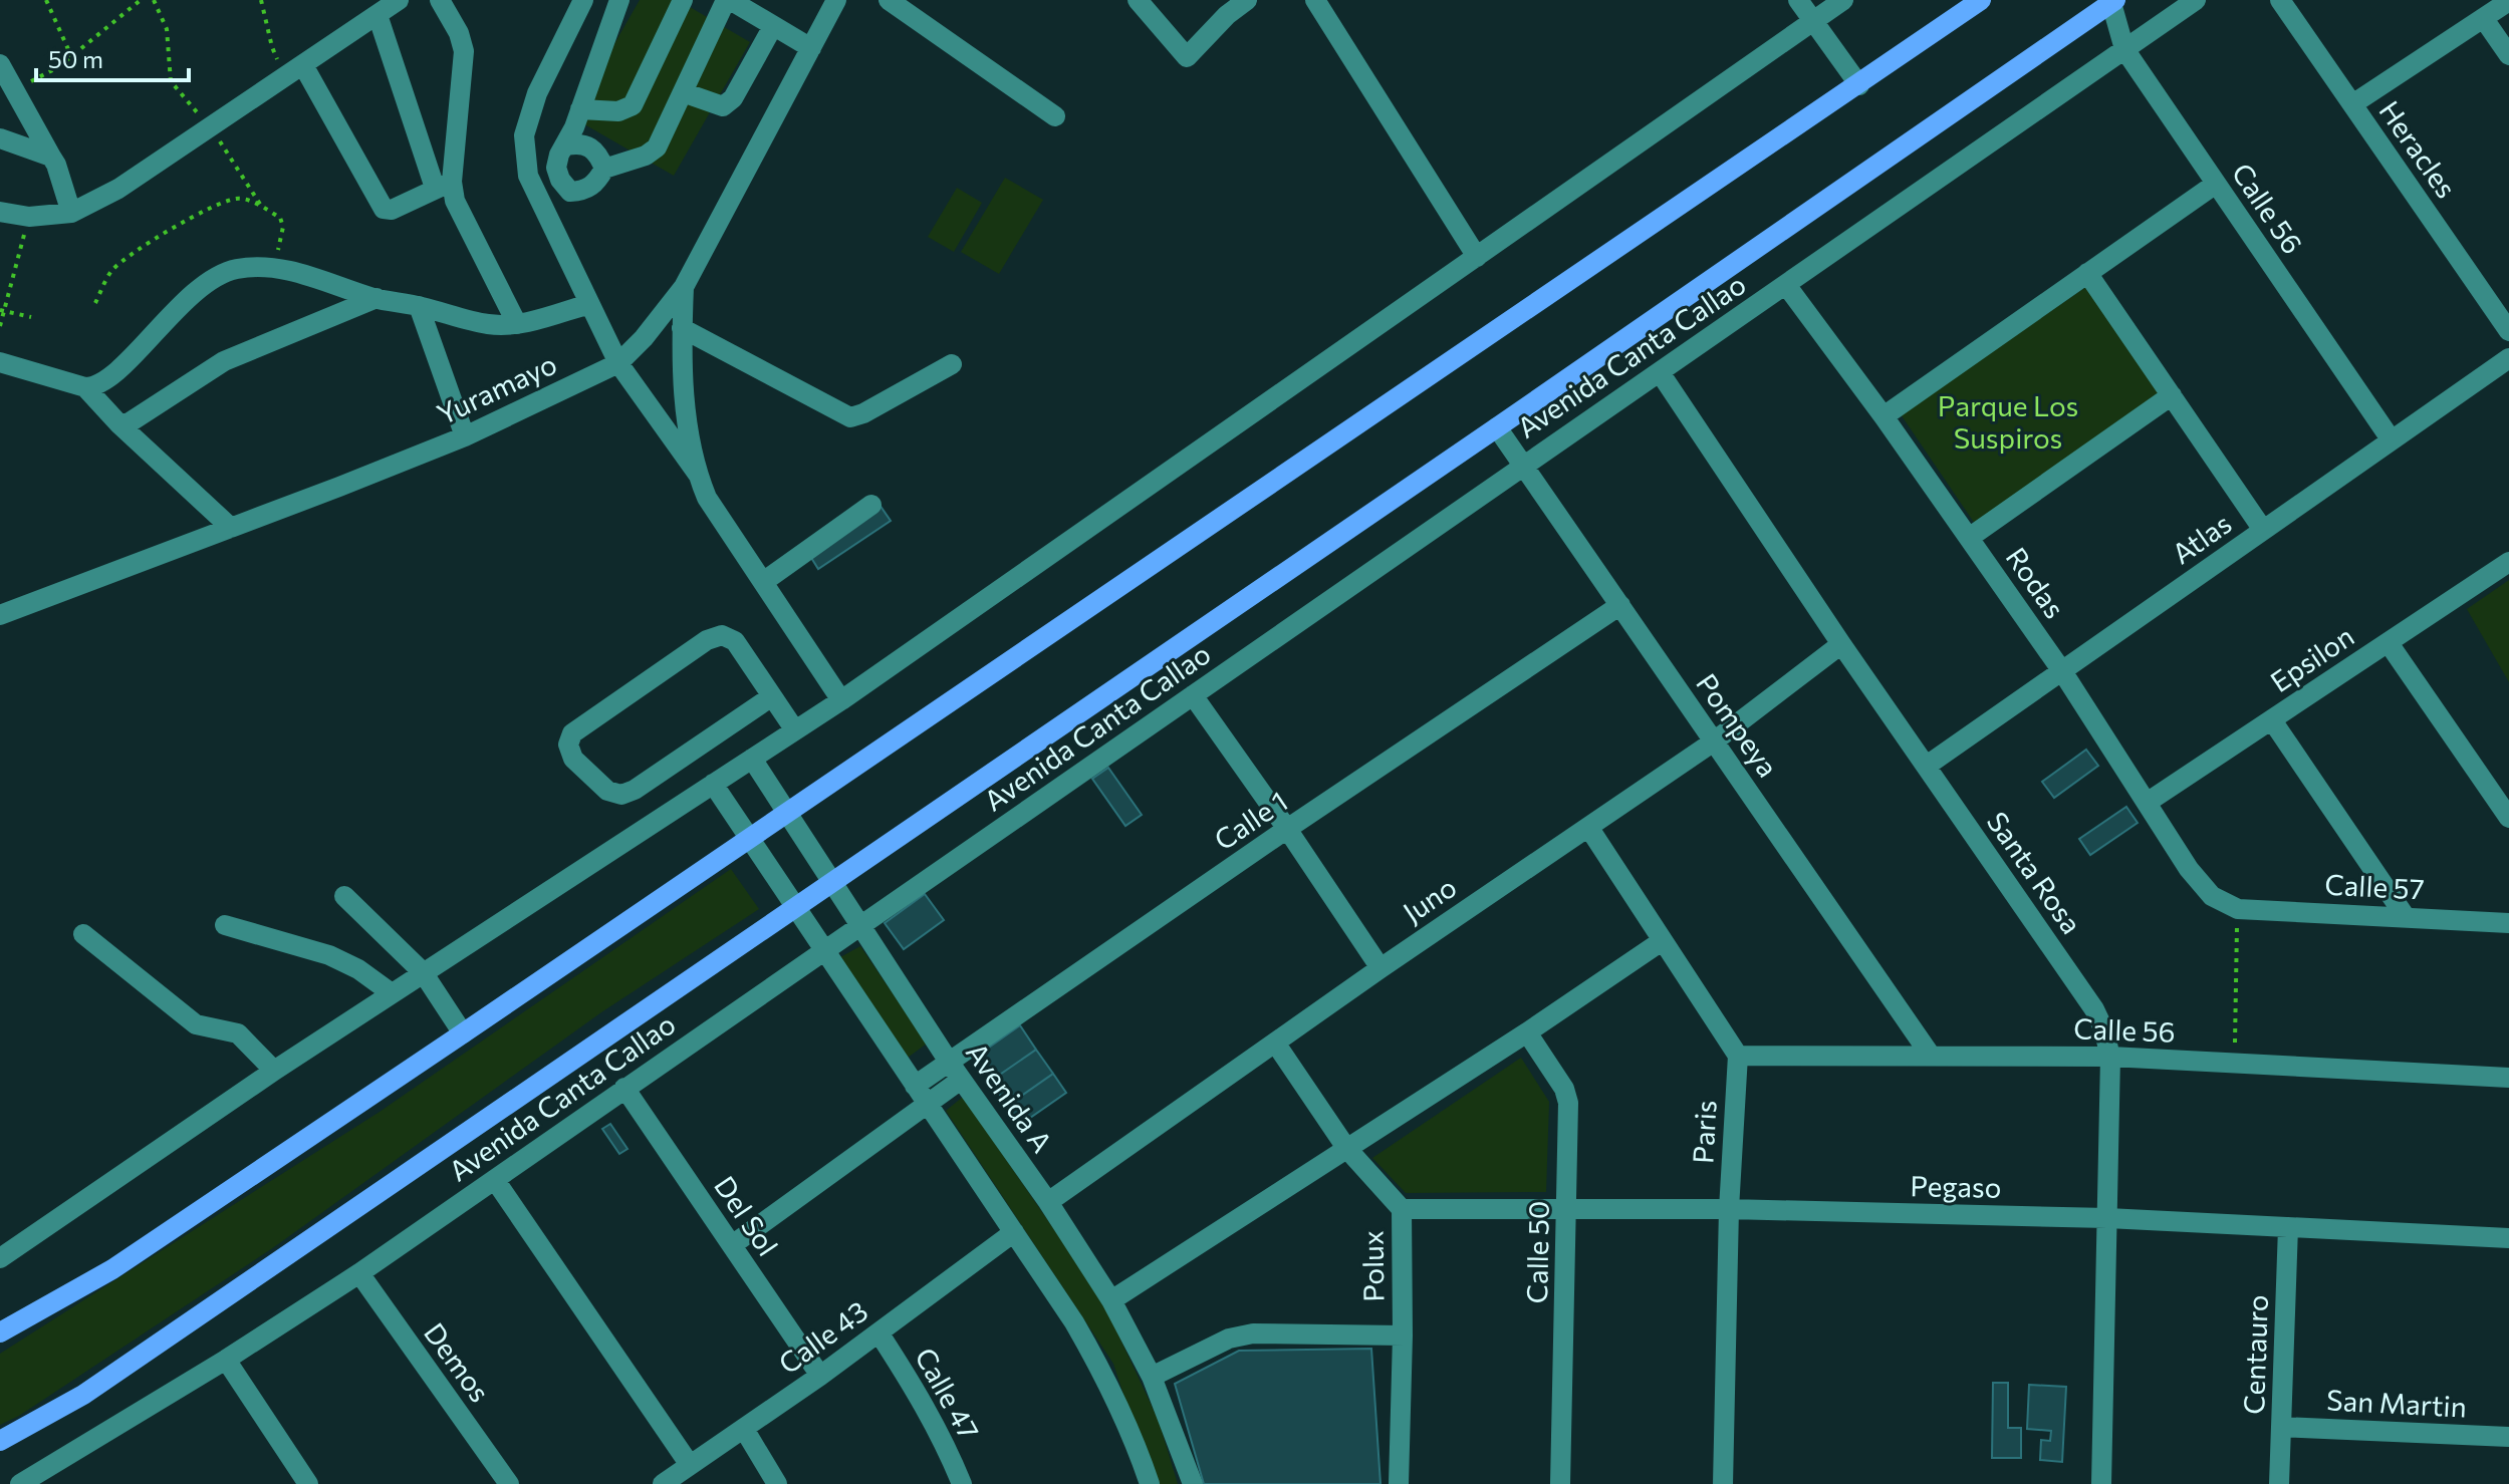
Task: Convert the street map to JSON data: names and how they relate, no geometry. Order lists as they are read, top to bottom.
{
  "streets": {
    "main road": ["Avenida Canta Callao"],
    "street": [
      "Heracles",
      "Calle 56",
      "Yuramayo",
      "Atlas",
      "Rodas",
      "Epsilon",
      "Pompeya",
      "Calle 1",
      "Santa Rosa",
      "Calle 57",
      "Juno",
      "Avenida A",
      "Paris",
      "Pegaso",
      "Del Sol",
      "Calle 50",
      "Polux",
      "Calle 43",
      "Centauro",
      "Demos",
      "Calle 47",
      "San Martin"
    ]
  },
  "crossings": [
    ["Calle 56", "Avenida Canta Callao"],
    ["Calle 56", "Atlas"],
    ["Calle 56", "Pompeya"],
    ["Calle 56", "Santa Rosa"],
    ["Calle 56", "Paris"],
    ["Avenida Canta Callao", "Rodas"],
    ["Avenida Canta Callao", "Pompeya"],
    ["Avenida Canta Callao", "Santa Rosa"],
    ["Avenida Canta Callao", "Avenida A"],
    ["Avenida Canta Callao", "Del Sol"],
    ["Avenida Canta Callao", "Demos"],
    ["Atlas", "Rodas"],
    ["Atlas", "Santa Rosa"],
    ["Rodas", "Epsilon"],
    ["Rodas", "Calle 57"],
    ["Pompeya", "Calle 1"],
    ["Pompeya", "Juno"],
    ["Calle 1", "Avenida A"],
    ["Santa Rosa", "Juno"],
    ["Santa Rosa", "Pegaso"],
    ["Juno", "Avenida A"],
    ["Juno", "Polux"],
    ["Paris", "Pegaso"],
    ["Pegaso", "Calle 50"],
    ["Pegaso", "Polux"],
    ["Pegaso", "Centauro"],
    ["Del Sol", "Calle 43"],
    ["Calle 43", "Calle 47"],
    ["Centauro", "San Martin"]
  ],
  "parks": ["Parque Los Suspiros"],
  "scale_bar": "50 m"
}
